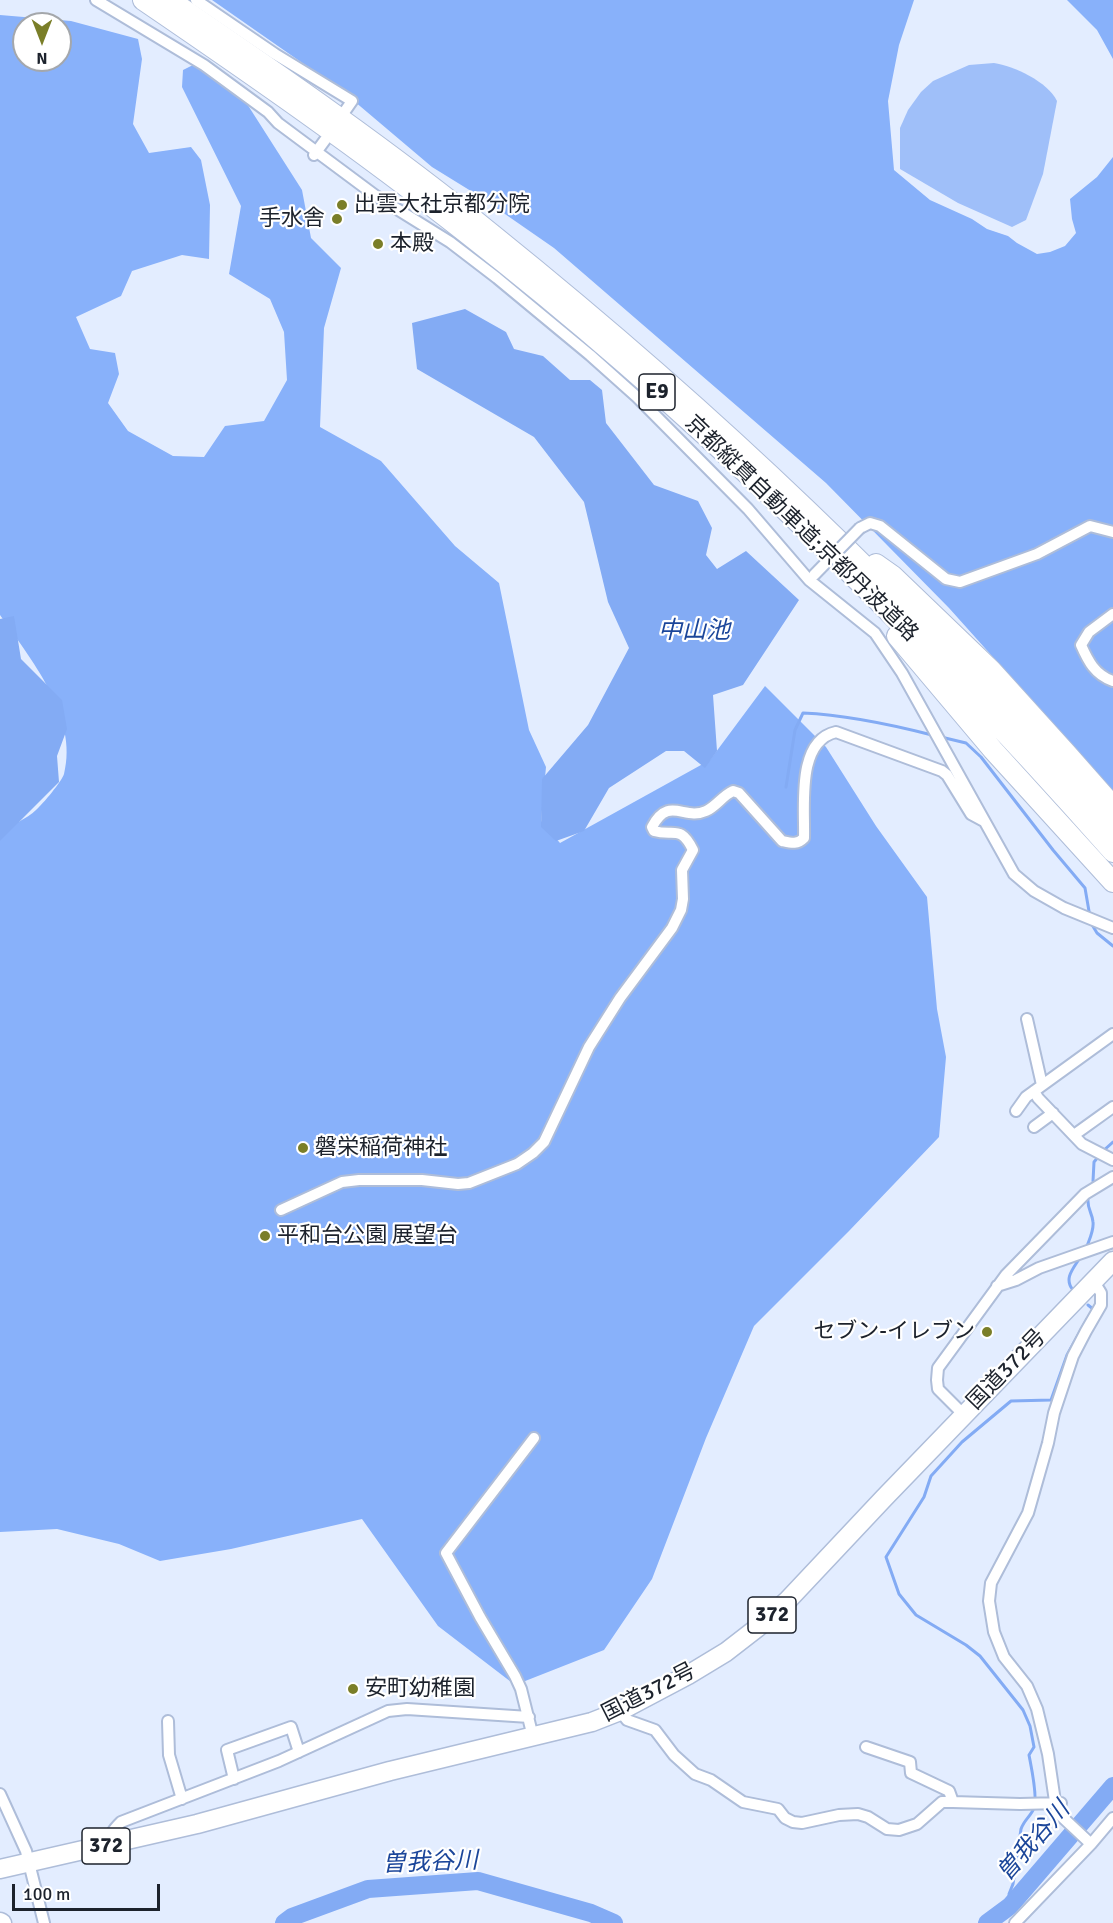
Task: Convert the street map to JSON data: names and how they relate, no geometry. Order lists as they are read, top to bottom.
{
  "streets": {
    "highway": [
      "E9",
      "京都縦貫自動車道;京都丹波道路",
      "国道372号",
      "372"
    ]
  },
  "water": ["中山池", "曽我谷川"],
  "places": [
    "出雲大社京都分院",
    "手水舎",
    "本殿",
    "磐栄稲荷神社",
    "平和台公園 展望台",
    "セブン-イレブン",
    "安町幼稚園"
  ],
  "scale_bar": "100 m",
  "north": "bottom"
}
